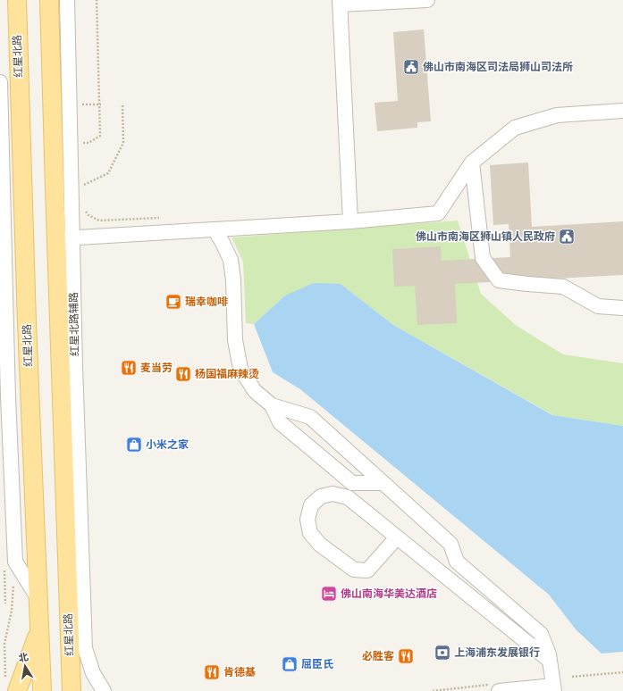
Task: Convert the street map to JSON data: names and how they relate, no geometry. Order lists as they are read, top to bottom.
{
  "streets": {
    "main road": ["红星北路"],
    "street": ["红星北路辅路"]
  },
  "crossings": [
    ["红星北路", "红星北路辅路"]
  ],
  "places": {
    "public building": ["佛山市南海区司法局狮山司法所", "佛山市南海区狮山镇人民政府"],
    "cafe": ["瑞幸咖啡"],
    "restaurant": [
      "麦当劳",
      "杨国福麻辣烫",
      "必胜客",
      "肯德基"
    ],
    "shop": ["小米之家", "屈臣氏"],
    "hotel": ["佛山南海华美达酒店"],
    "bank": ["上海浦东发展银行"]
  },
  "north": "top"
}
